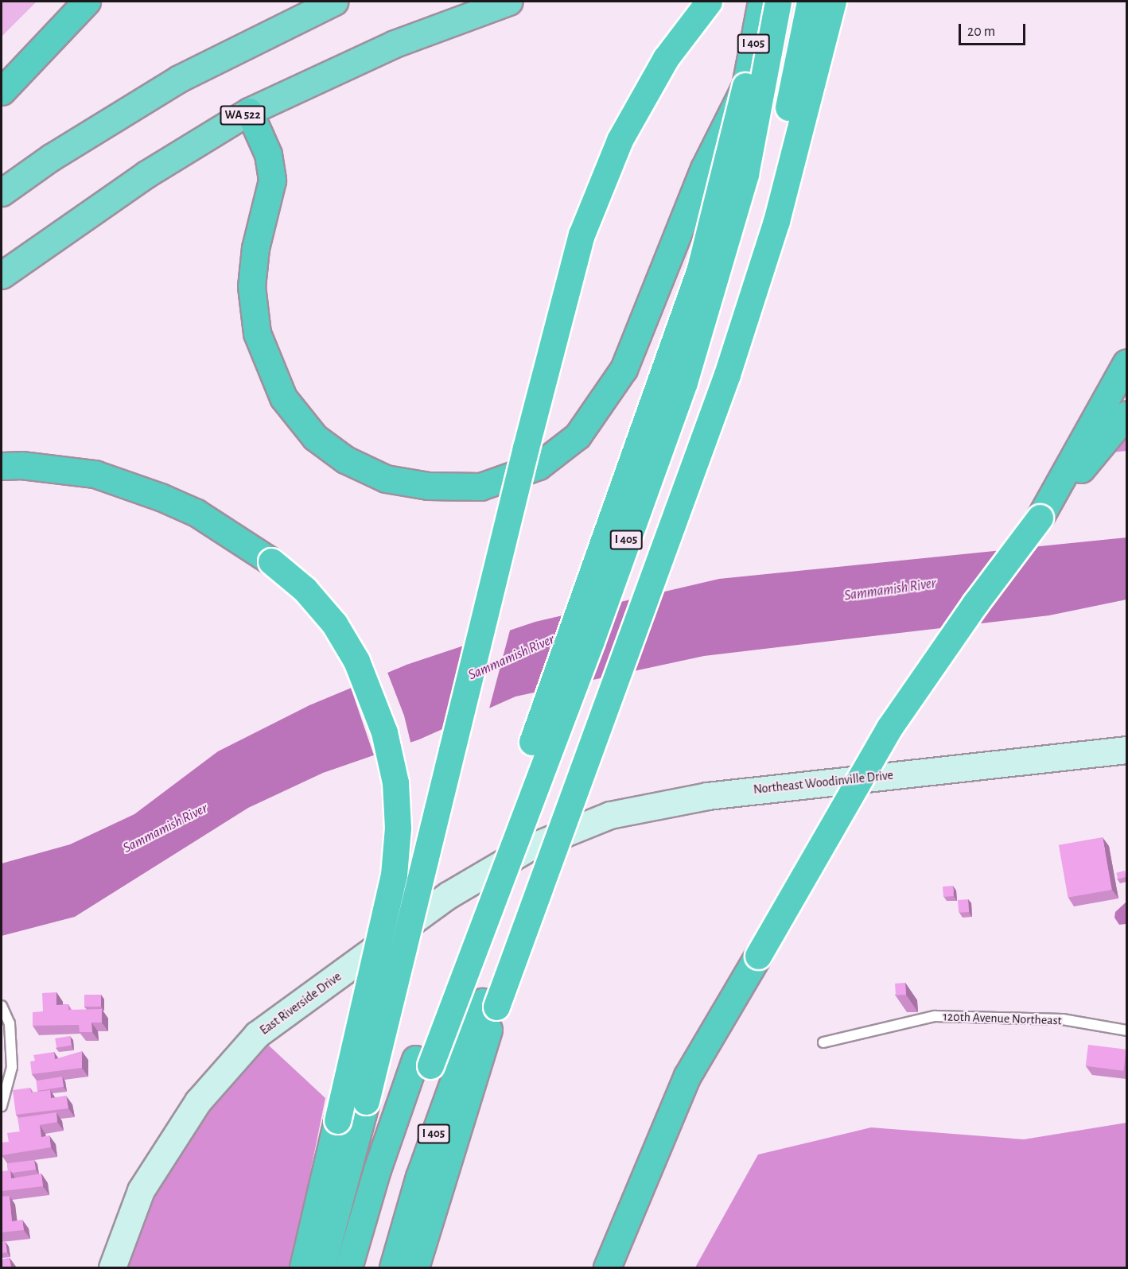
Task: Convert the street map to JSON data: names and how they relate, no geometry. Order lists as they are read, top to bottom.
{
  "streets": {
    "highway": ["I 405", "WA 522"],
    "main road": ["Northeast Woodinville Drive", "East Riverside Drive"],
    "lane": ["120th Avenue Northeast"]
  },
  "crossings": [
    ["Northeast Woodinville Drive", "East Riverside Drive"]
  ],
  "water": ["Sammamish River"],
  "scale_bar": "20 m"
}
